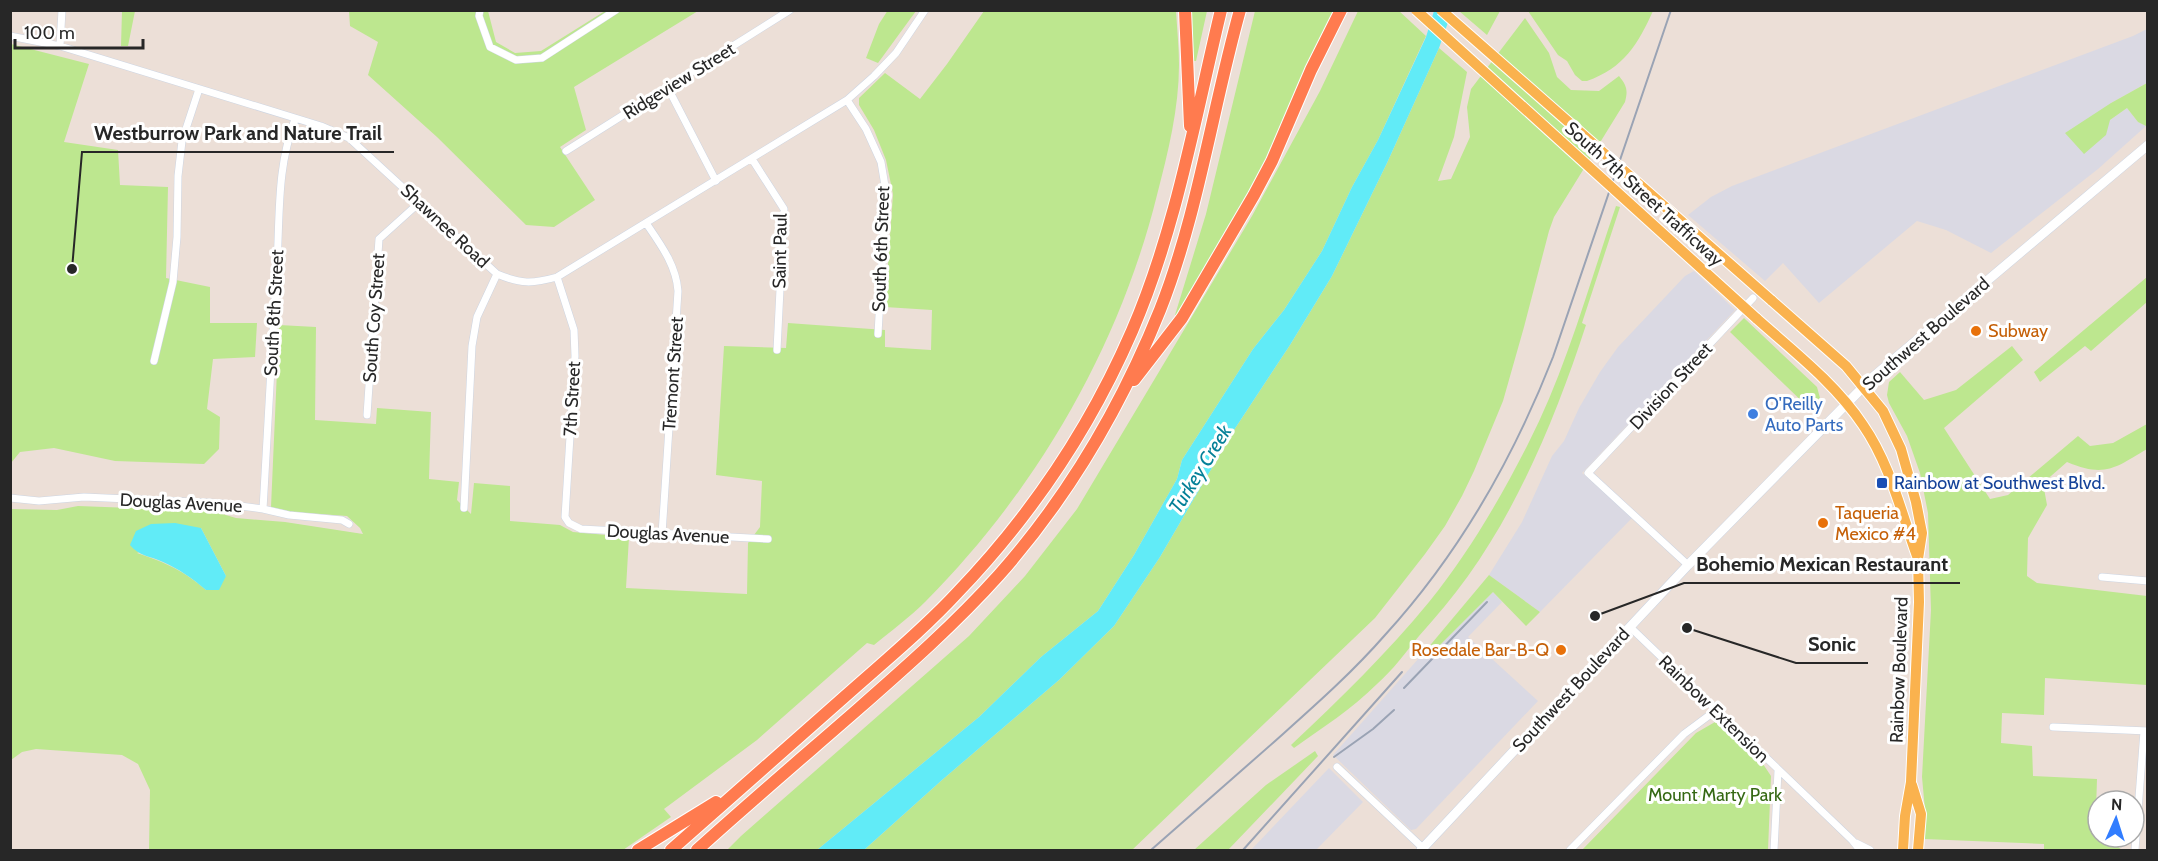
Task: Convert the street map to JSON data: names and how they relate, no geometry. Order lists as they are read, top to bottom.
{
  "streets": {
    "main road": ["South 7th Street Trafficway", "Southwest Boulevard", "Rainbow Boulevard"],
    "street": [
      "Ridgeview Street",
      "Shawnee Road",
      "South 6th Street",
      "Saint Paul",
      "South 8th Street",
      "South Coy Street",
      "Tremont Street",
      "Division Street",
      "7th Street",
      "Douglas Avenue",
      "Rainbow Extension"
    ]
  },
  "crossings": [
    ["South 7th Street Trafficway", "Southwest Boulevard"],
    ["South 7th Street Trafficway", "Rainbow Boulevard"],
    ["Shawnee Road", "South 6th Street"],
    ["Shawnee Road", "Saint Paul"],
    ["Shawnee Road", "South 8th Street"],
    ["Shawnee Road", "South Coy Street"],
    ["Shawnee Road", "Tremont Street"],
    ["Shawnee Road", "7th Street"],
    ["South 8th Street", "Douglas Avenue"],
    ["Southwest Boulevard", "Division Street"],
    ["Southwest Boulevard", "Rainbow Boulevard"],
    ["Southwest Boulevard", "Rainbow Extension"],
    ["Tremont Street", "Douglas Avenue"],
    ["7th Street", "Douglas Avenue"]
  ],
  "water": ["Turkey Creek"],
  "parks": ["Mount Marty Park"],
  "places": {
    "other": [
      "Westburrow Park and Nature Trail",
      "Subway",
      "O'Reilly Auto Parts",
      "Taqueria Mexico #4",
      "Bohemio Mexican Restaurant",
      "Sonic",
      "Rosedale Bar-B-Q"
    ],
    "transit": ["Rainbow at Southwest Blvd."]
  },
  "scale_bar": "100 m",
  "north": "top"
}
